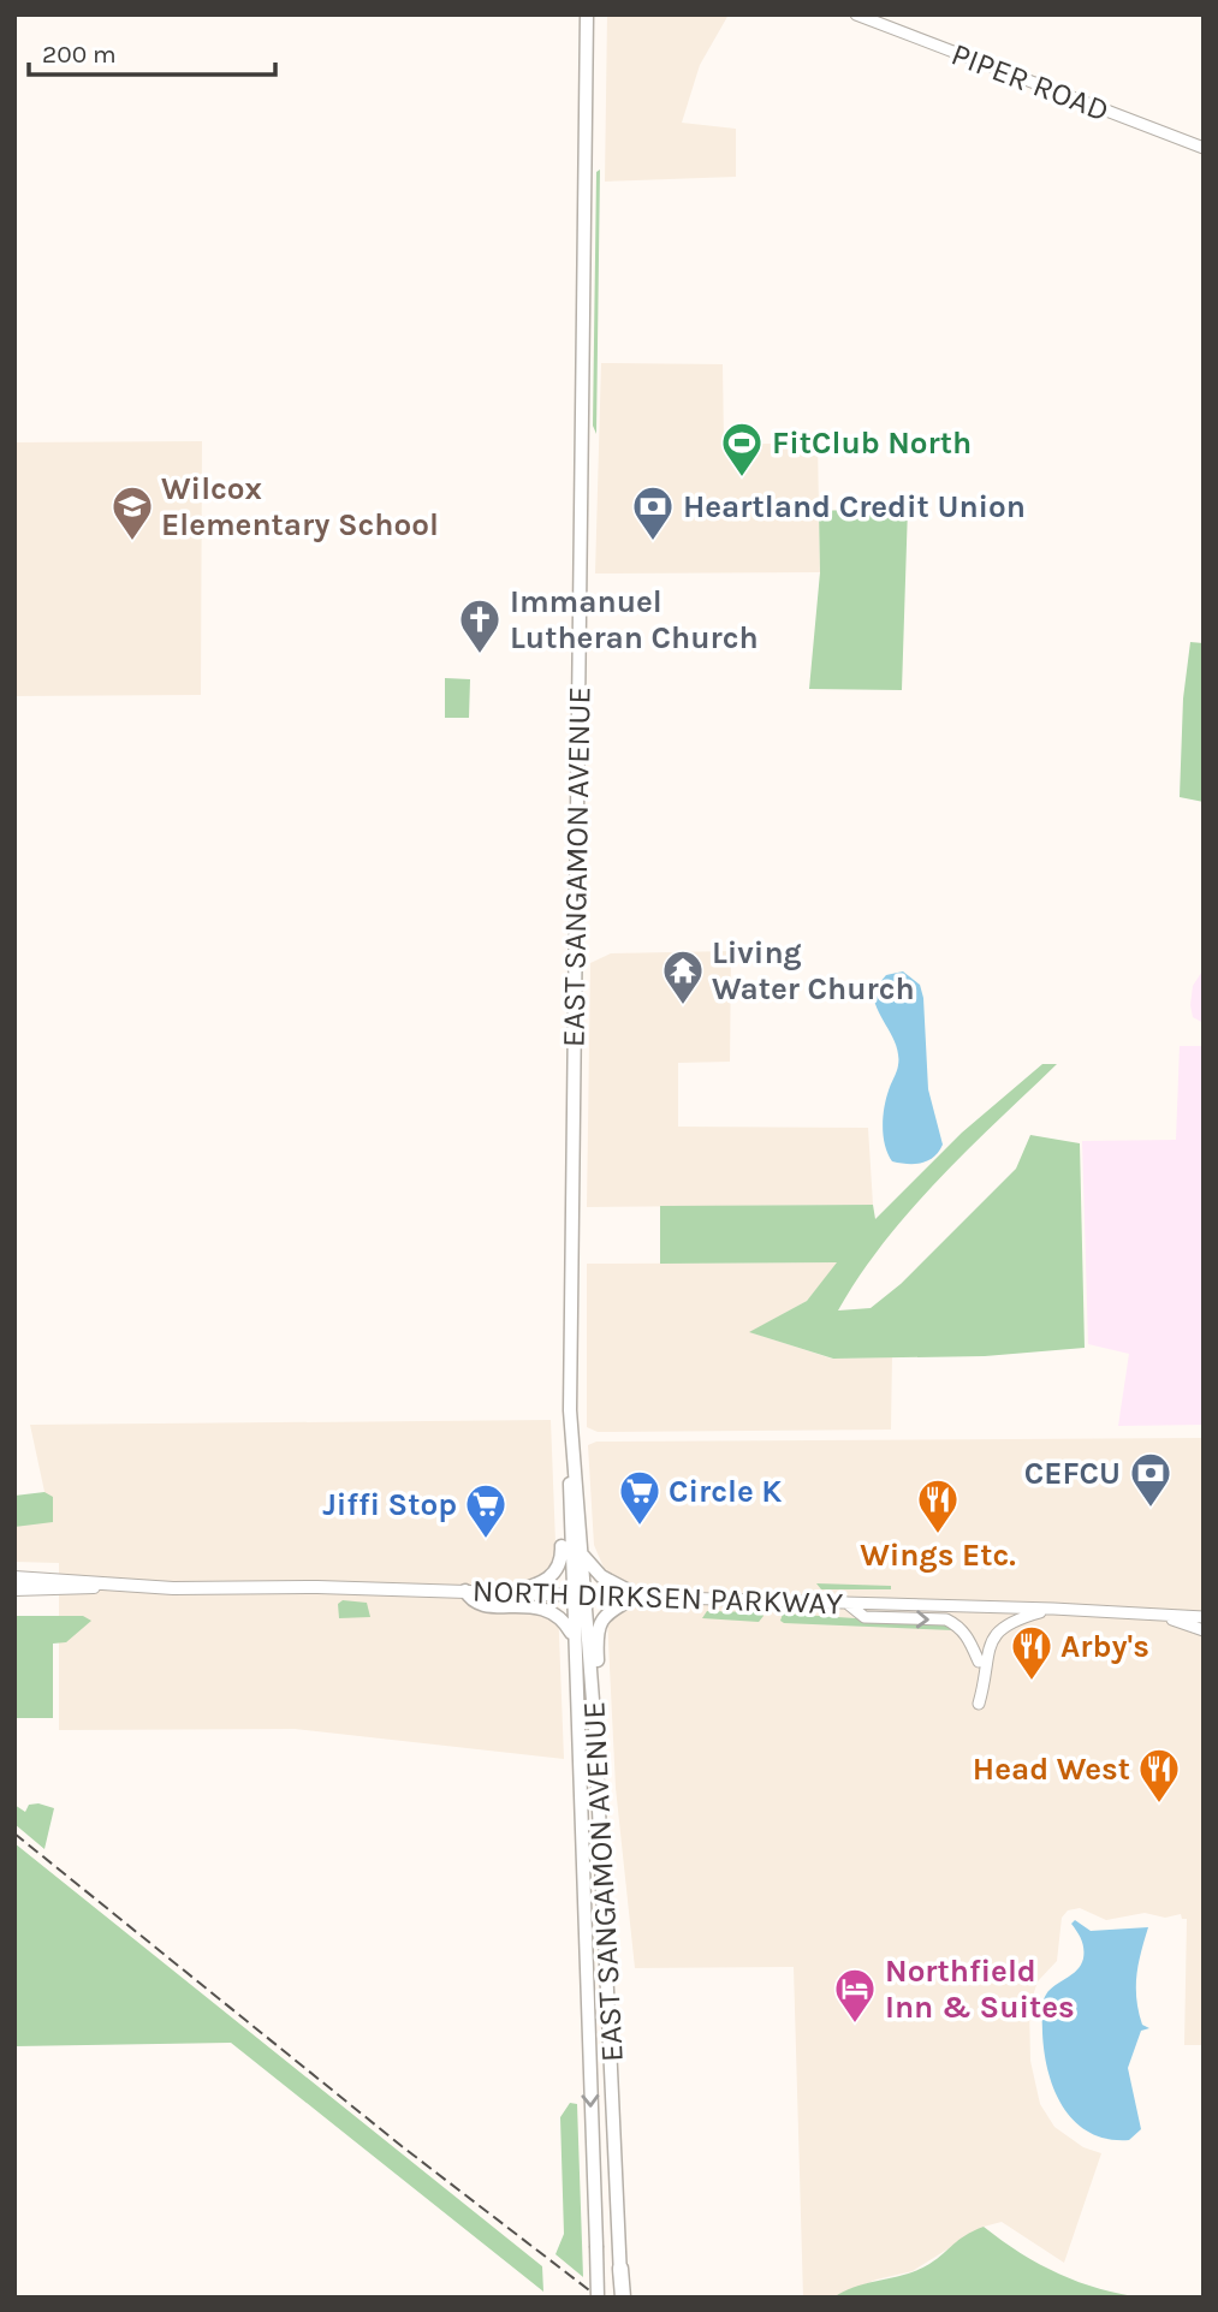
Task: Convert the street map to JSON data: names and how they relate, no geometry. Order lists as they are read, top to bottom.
{
  "streets": {
    "main road": ["EAST SANGAMON AVENUE", "NORTH DIRKSEN PARKWAY"],
    "street": ["PIPER ROAD"]
  },
  "crossings": [
    ["EAST SANGAMON AVENUE", "NORTH DIRKSEN PARKWAY"]
  ],
  "places": {
    "sports": ["FitClub North"],
    "school or university": ["Wilcox Elementary School"],
    "bank": ["Heartland Credit Union", "CEFCU"],
    "church": ["Immanuel Lutheran Church"],
    "temple": ["Living Water Church"],
    "supermarket": ["Circle K", "Jiffi Stop"],
    "restaurant": ["Wings Etc.", "Arby's", "Head West"],
    "hotel": ["Northfield Inn & Suites"]
  },
  "scale_bar": "200 m"
}
